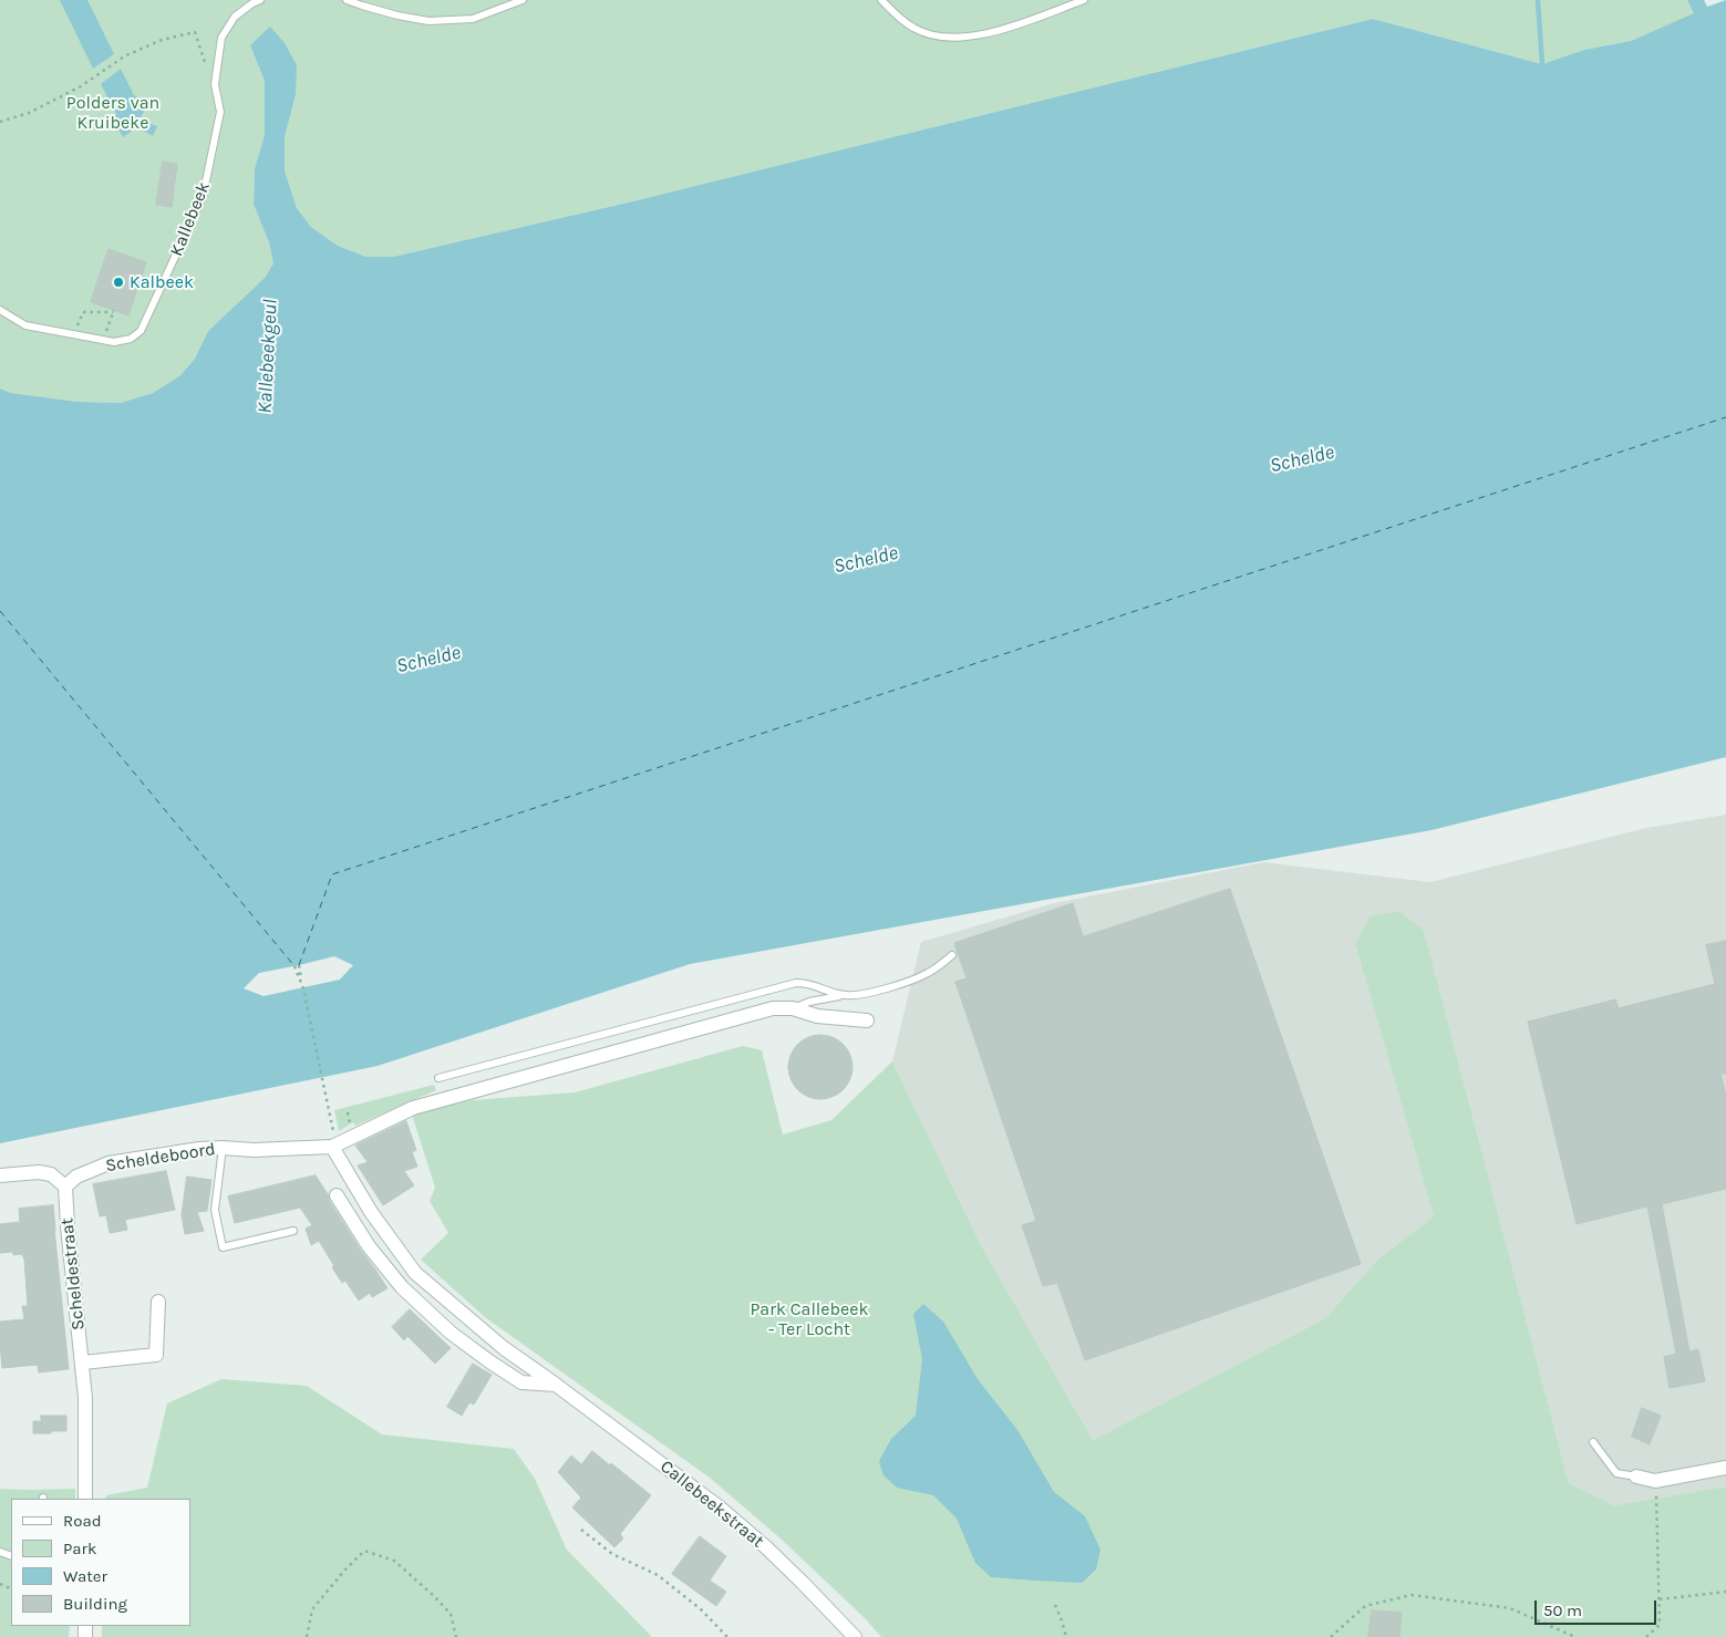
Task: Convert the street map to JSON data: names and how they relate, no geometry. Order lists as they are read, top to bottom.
{
  "streets": {
    "street": ["Scheldeboord", "Scheldestraat", "Callebeekstraat"],
    "lane": ["Kallebeek"]
  },
  "crossings": [
    ["Scheldeboord", "Scheldestraat"],
    ["Scheldeboord", "Callebeekstraat"]
  ],
  "water": ["Kallebeekgeul", "Schelde"],
  "parks": ["Polders van Kruibeke", "Park Callebeek - Ter Locht"],
  "places": ["Kalbeek"],
  "legend": [
    "Road",
    "Park",
    "Water",
    "Building"
  ],
  "scale_bar": "50 m"
}
